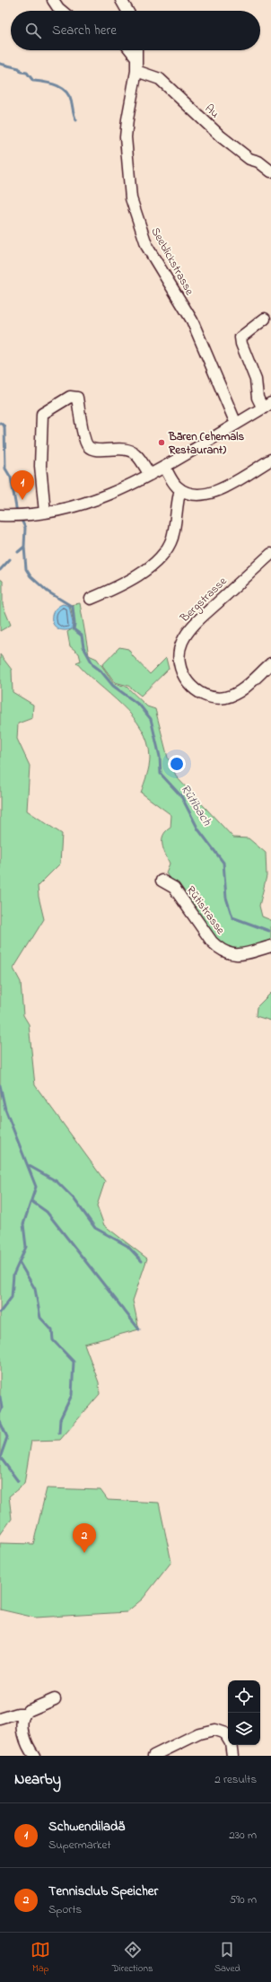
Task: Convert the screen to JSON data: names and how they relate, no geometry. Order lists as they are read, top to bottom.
{
  "streets": {
    "street": [
      "Au",
      "Seeblickstrasse",
      "Bergstrasse",
      "Rütistrasse"
    ]
  },
  "crossings": [
    ["Au", "Seeblickstrasse"]
  ],
  "water": ["Rütibach"],
  "places": ["Bären (ehemals Restaurant)"],
  "page": {
    "search": "Search here",
    "pins": ["1", "2"],
    "heading": ["Nearby", "2 results"],
    "list": [
      {
        "mark": "1",
        "name": "Schwendiladä",
        "note": "Supermarket",
        "value": "230 m"
      },
      {
        "mark": "2",
        "name": "Tennisclub Speicher",
        "note": "Sports",
        "value": "590 m"
      }
    ],
    "nav": ["Map", "Directions", "Saved"]
  }
}
